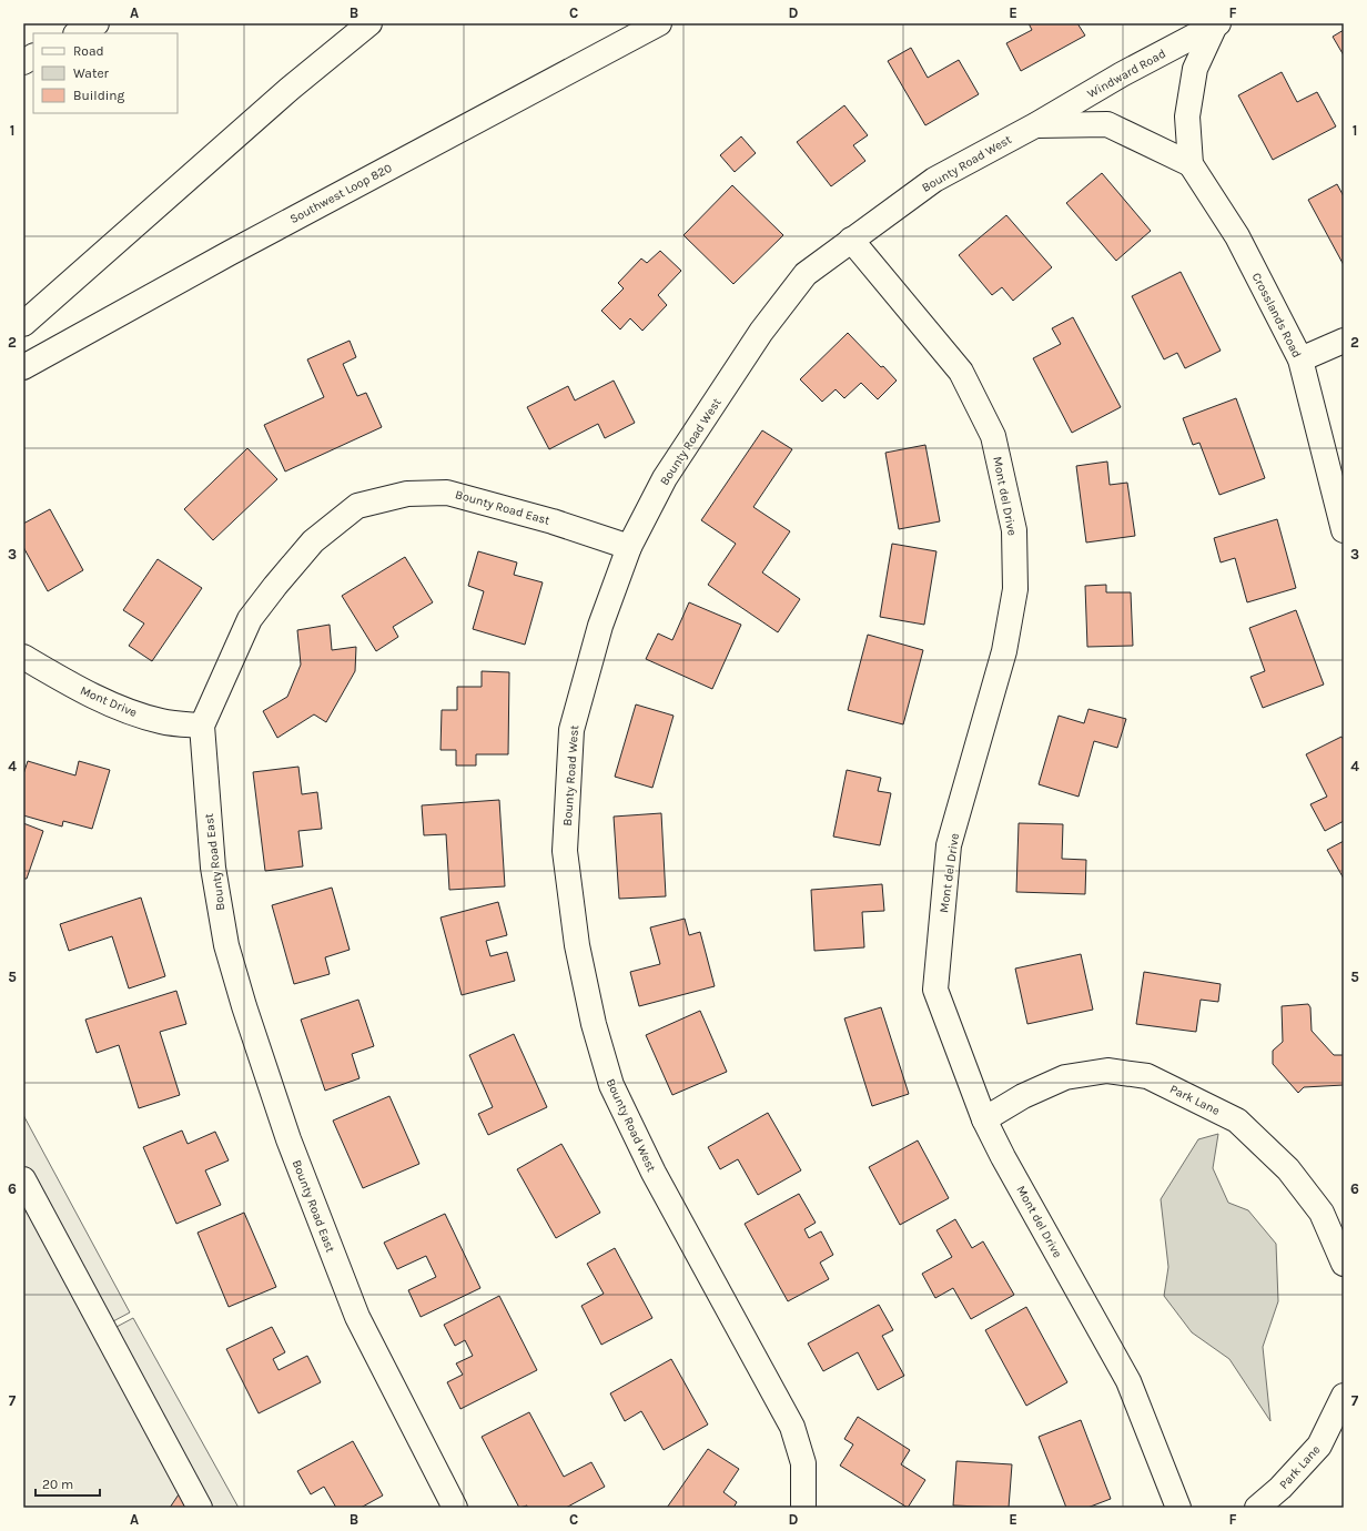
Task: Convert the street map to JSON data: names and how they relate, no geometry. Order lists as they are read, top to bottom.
{
  "streets": {
    "main road": [
      "Windward Road",
      "Bounty Road West",
      "Southwest Loop 820",
      "Crosslands Road",
      "Mont del Drive",
      "Bounty Road East",
      "Mont Drive",
      "Park Lane"
    ]
  },
  "crossings": [
    ["Windward Road", "Bounty Road West"],
    ["Windward Road", "Crosslands Road"],
    ["Bounty Road West", "Mont del Drive"],
    ["Bounty Road West", "Bounty Road East"],
    ["Mont del Drive", "Park Lane"],
    ["Bounty Road East", "Mont Drive"]
  ],
  "legend": ["Road", "Water", "Building"],
  "scale_bar": "20 m",
  "grid": {
    "columns": [
      "A",
      "B",
      "C",
      "D",
      "E",
      "F"
    ],
    "rows": [
      "1",
      "2",
      "3",
      "4",
      "5",
      "6",
      "7"
    ]
  }
}
